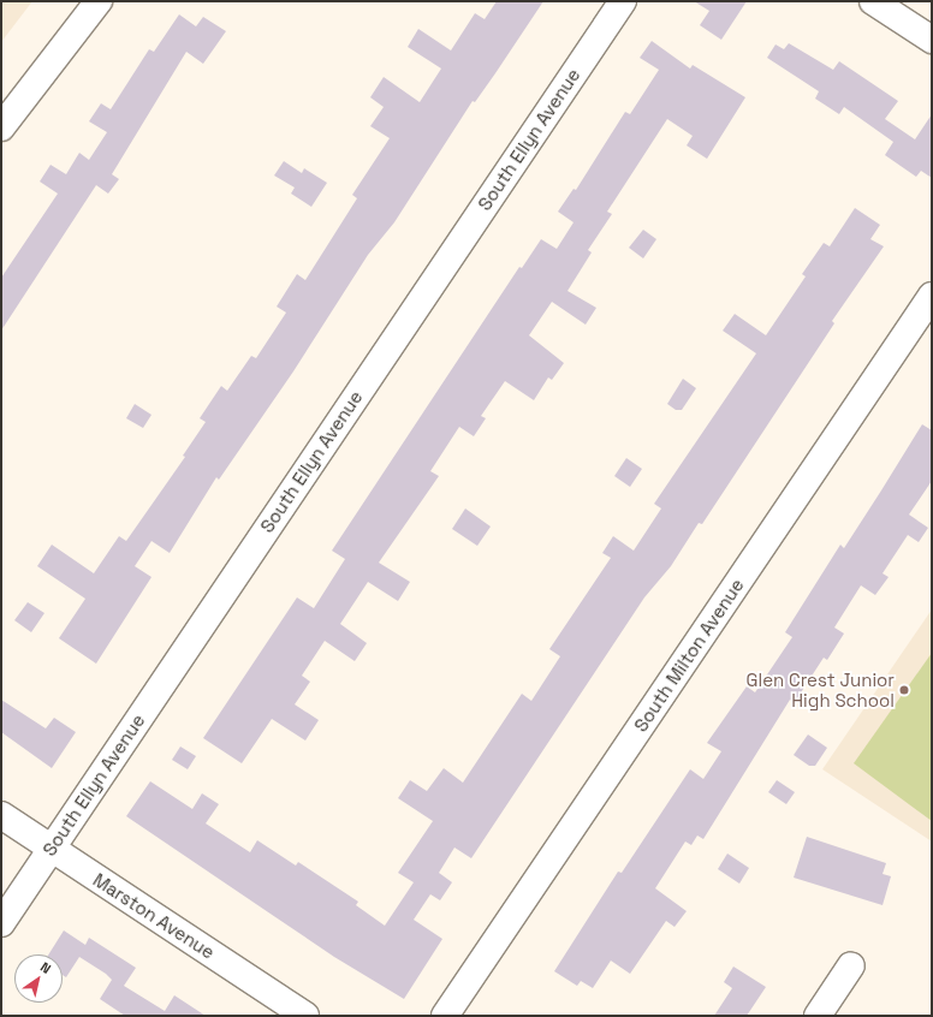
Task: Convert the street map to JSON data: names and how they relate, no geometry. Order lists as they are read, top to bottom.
{
  "streets": {
    "street": ["South Ellyn Avenue", "South Milton Avenue", "Marston Avenue"]
  },
  "crossings": [
    ["South Ellyn Avenue", "Marston Avenue"]
  ],
  "places": ["Glen Crest Junior High School"],
  "north": "top right"
}
